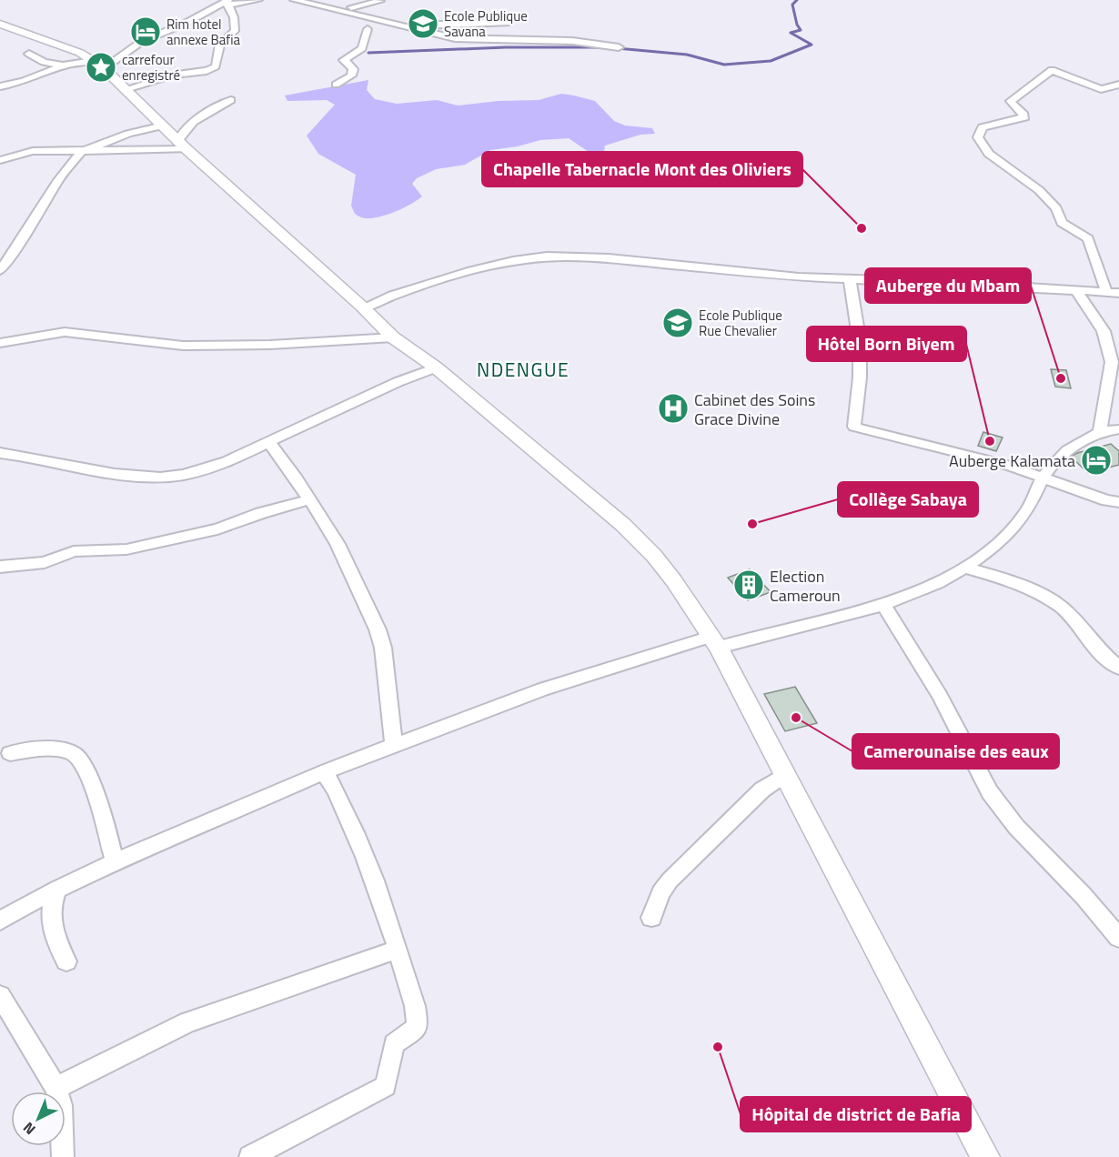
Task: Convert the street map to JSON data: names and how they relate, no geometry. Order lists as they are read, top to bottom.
{
  "districts": ["NDENGUE"],
  "places": {
    "school or university": ["Ecole Publique Savana", "Ecole Publique Rue Chevalier"],
    "hotel": ["Rim hotel annexe Bafia", "Auberge Kalamata"],
    "place": ["carrefour enregistré"],
    "other": [
      "Chapelle Tabernacle Mont des Oliviers",
      "Auberge du Mbam",
      "Hôtel Born Biyem",
      "Collège Sabaya",
      "Camerounaise des eaux",
      "Hôpital de district de Bafia"
    ],
    "hospital": ["Cabinet des Soins Grace Divine"],
    "building": ["Election Cameroun"]
  },
  "north": "bottom left"
}
